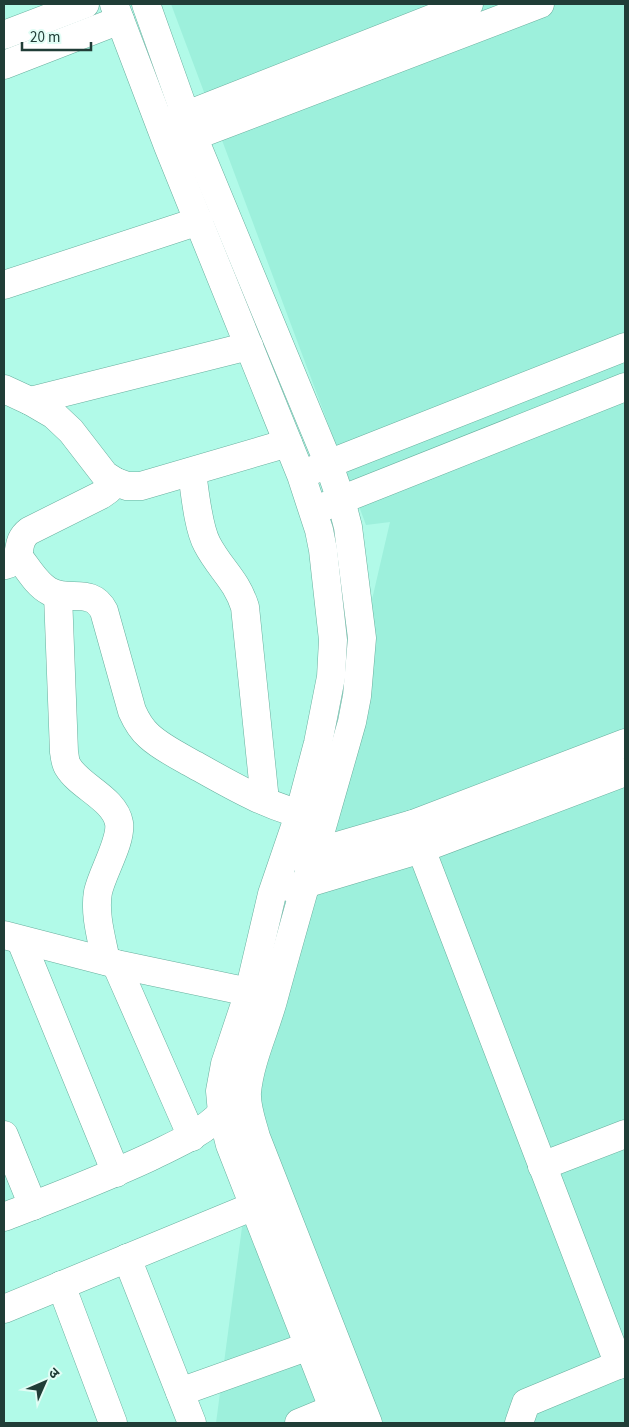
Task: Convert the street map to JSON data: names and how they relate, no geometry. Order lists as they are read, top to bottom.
{
  "scale_bar": "20 m",
  "north": "top right"
}
